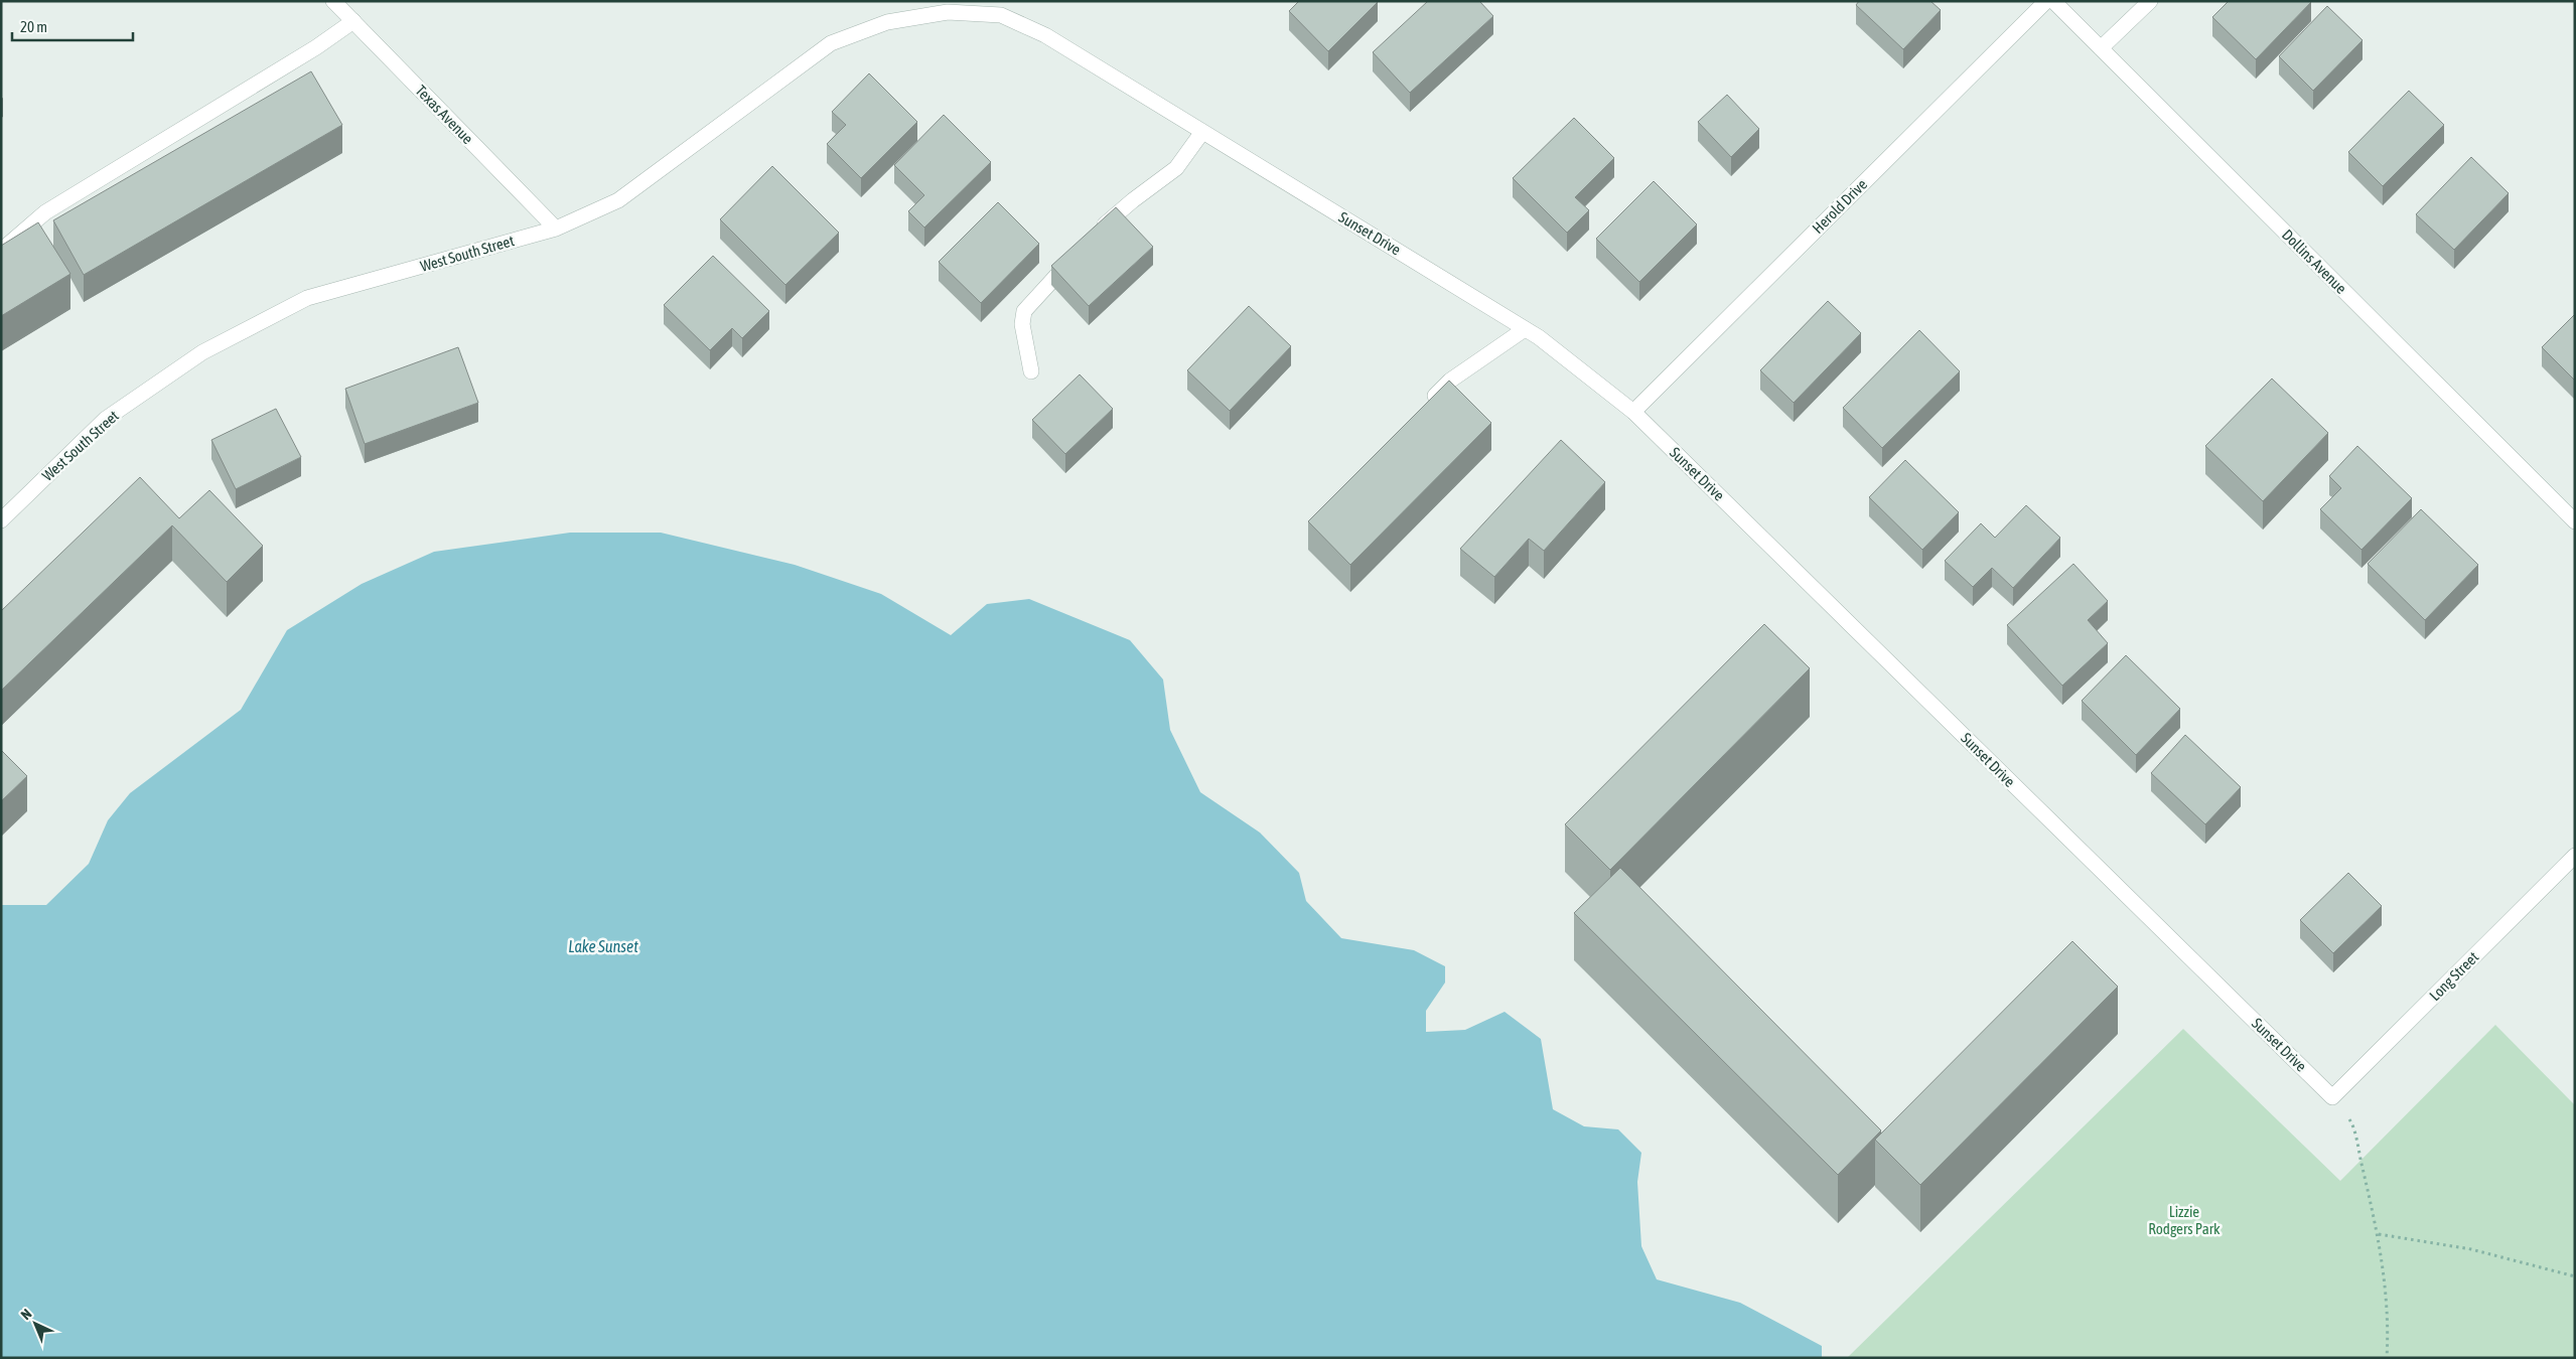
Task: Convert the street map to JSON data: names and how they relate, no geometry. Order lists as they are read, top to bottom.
{
  "streets": {
    "street": [
      "Texas Avenue",
      "Herold Drive",
      "Sunset Drive",
      "West South Street",
      "Dollins Avenue",
      "Long Street"
    ]
  },
  "crossings": [
    ["Texas Avenue", "West South Street"],
    ["Herold Drive", "Sunset Drive"],
    ["Sunset Drive", "West South Street"],
    ["Sunset Drive", "Long Street"]
  ],
  "water": ["Lake Sunset"],
  "parks": ["Lizzie Rodgers Park"],
  "scale_bar": "20 m",
  "north": "top left"
}
